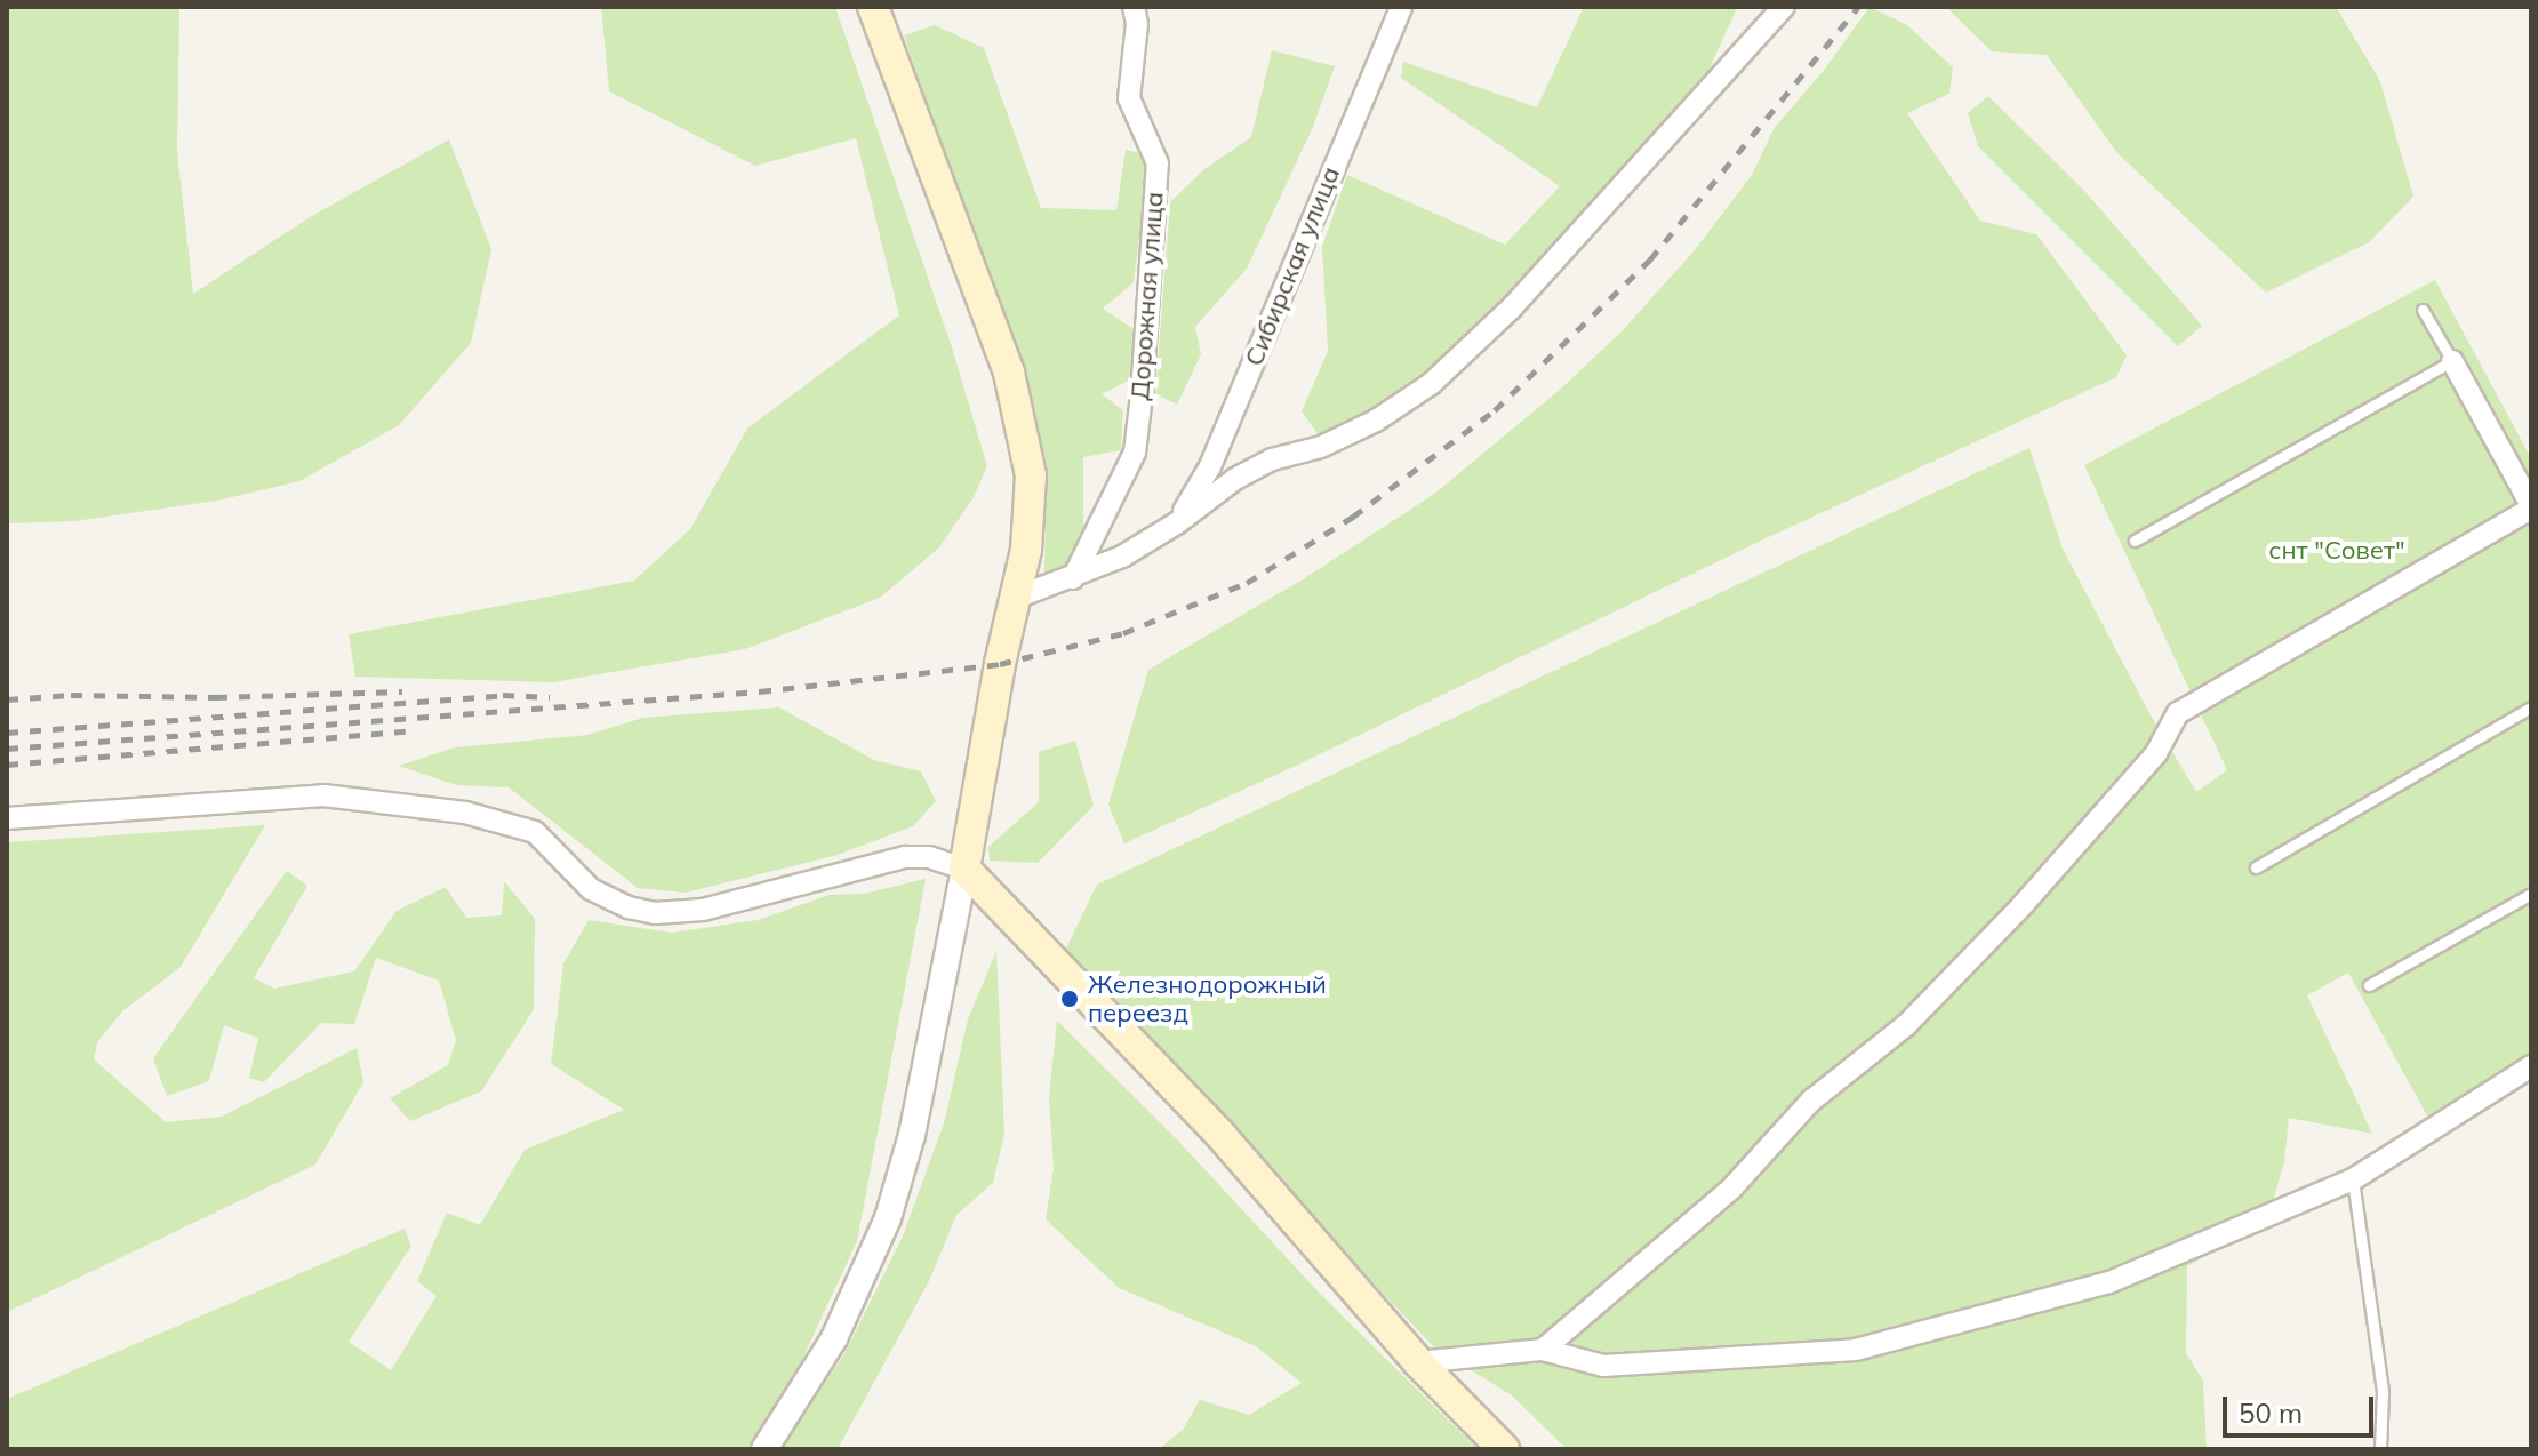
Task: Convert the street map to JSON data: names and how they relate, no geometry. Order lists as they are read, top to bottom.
{
  "streets": {
    "street": ["Сибирская улица", "Дорожная улица"]
  },
  "parks": ["снт \"Совет\""],
  "places": ["Железнодорожный переезд"],
  "scale_bar": "50 m"
}
